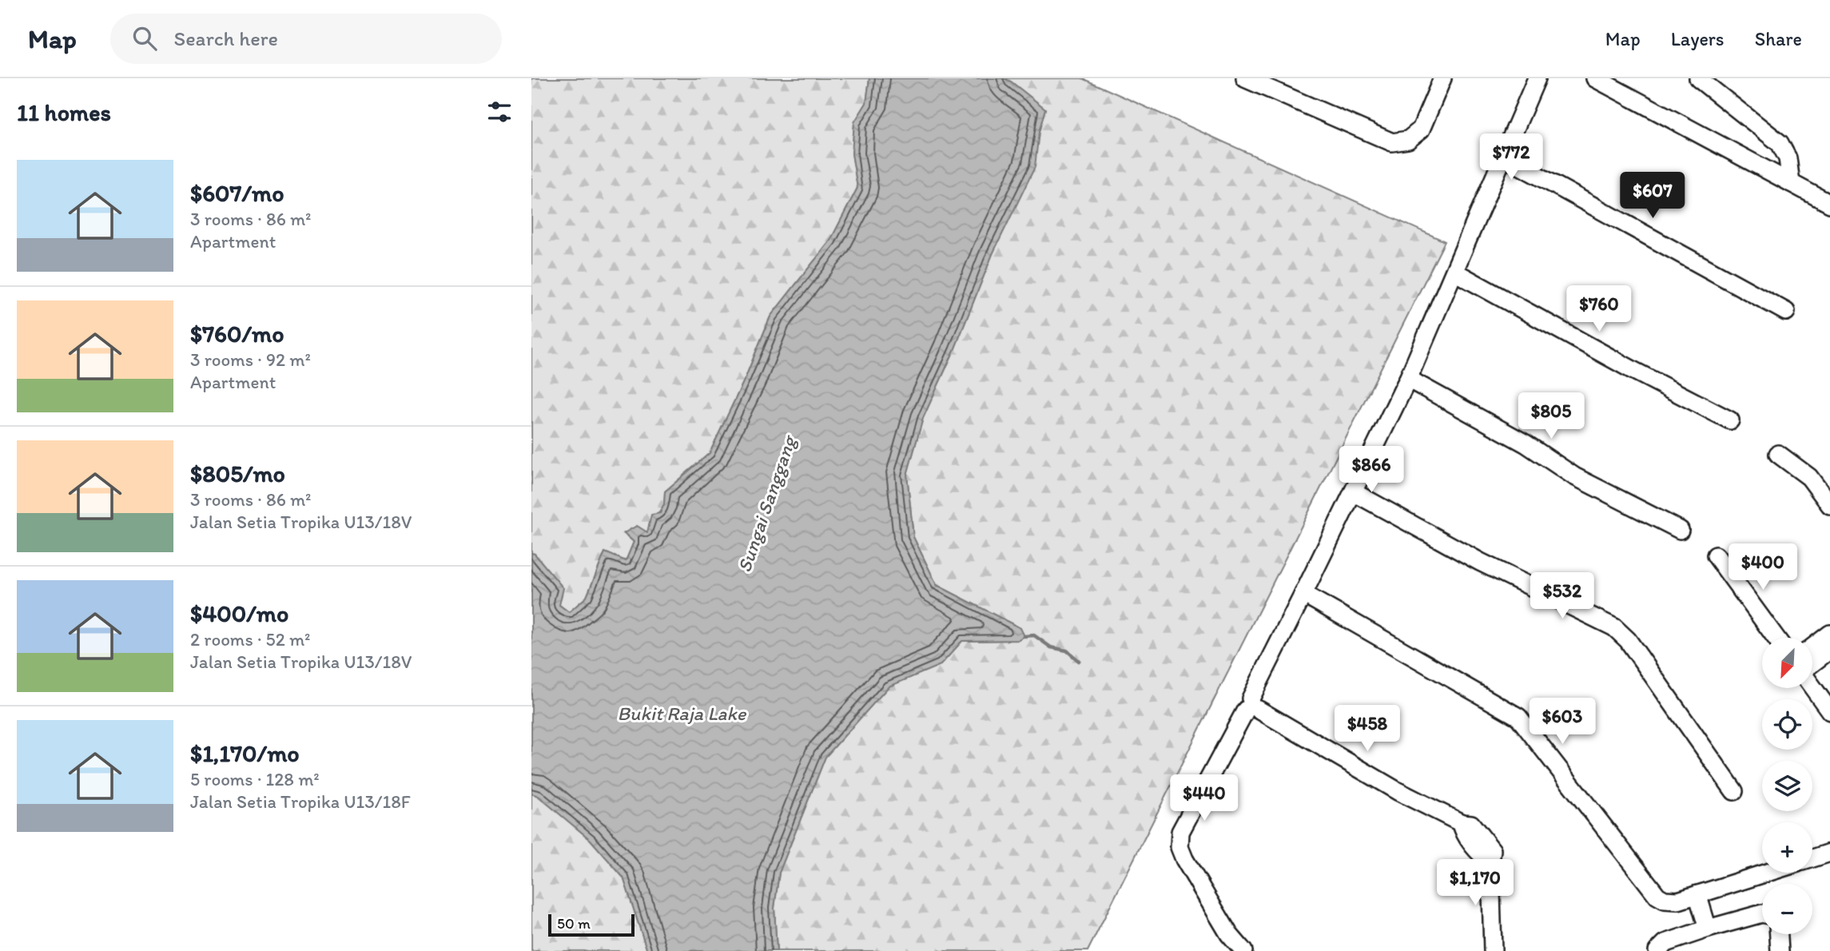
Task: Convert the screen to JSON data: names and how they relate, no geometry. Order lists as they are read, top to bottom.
{
  "water": ["Sungai Sanggang", "Bukit Raja Lake"],
  "scale_bar": "50 m",
  "north": "bottom left",
  "page": {
    "header": "Map",
    "search": "Search here",
    "nav": ["Map", "Layers", "Share"],
    "heading": "11 homes",
    "price": [
      "$772",
      "$607",
      "$760",
      "$805",
      "$866",
      "$400",
      "$532",
      "$603",
      "$458",
      "$440",
      "$1,170"
    ],
    "list": [
      {
        "name": "$607/mo",
        "note": "3 rooms · 86 m² · Apartment"
      },
      {
        "name": "$760/mo",
        "note": "3 rooms · 92 m² · Apartment"
      },
      {
        "name": "$805/mo",
        "note": "3 rooms · 86 m² · Jalan Setia Tropika U13/18V"
      },
      {
        "name": "$400/mo",
        "note": "2 rooms · 52 m² · Jalan Setia Tropika U13/18V"
      },
      {
        "name": "$1,170/mo",
        "note": "5 rooms · 128 m² · Jalan Setia Tropika U13/18F"
      }
    ],
    "map_buttons": ["+", "−"],
    "scale": "50 m"
  }
}
